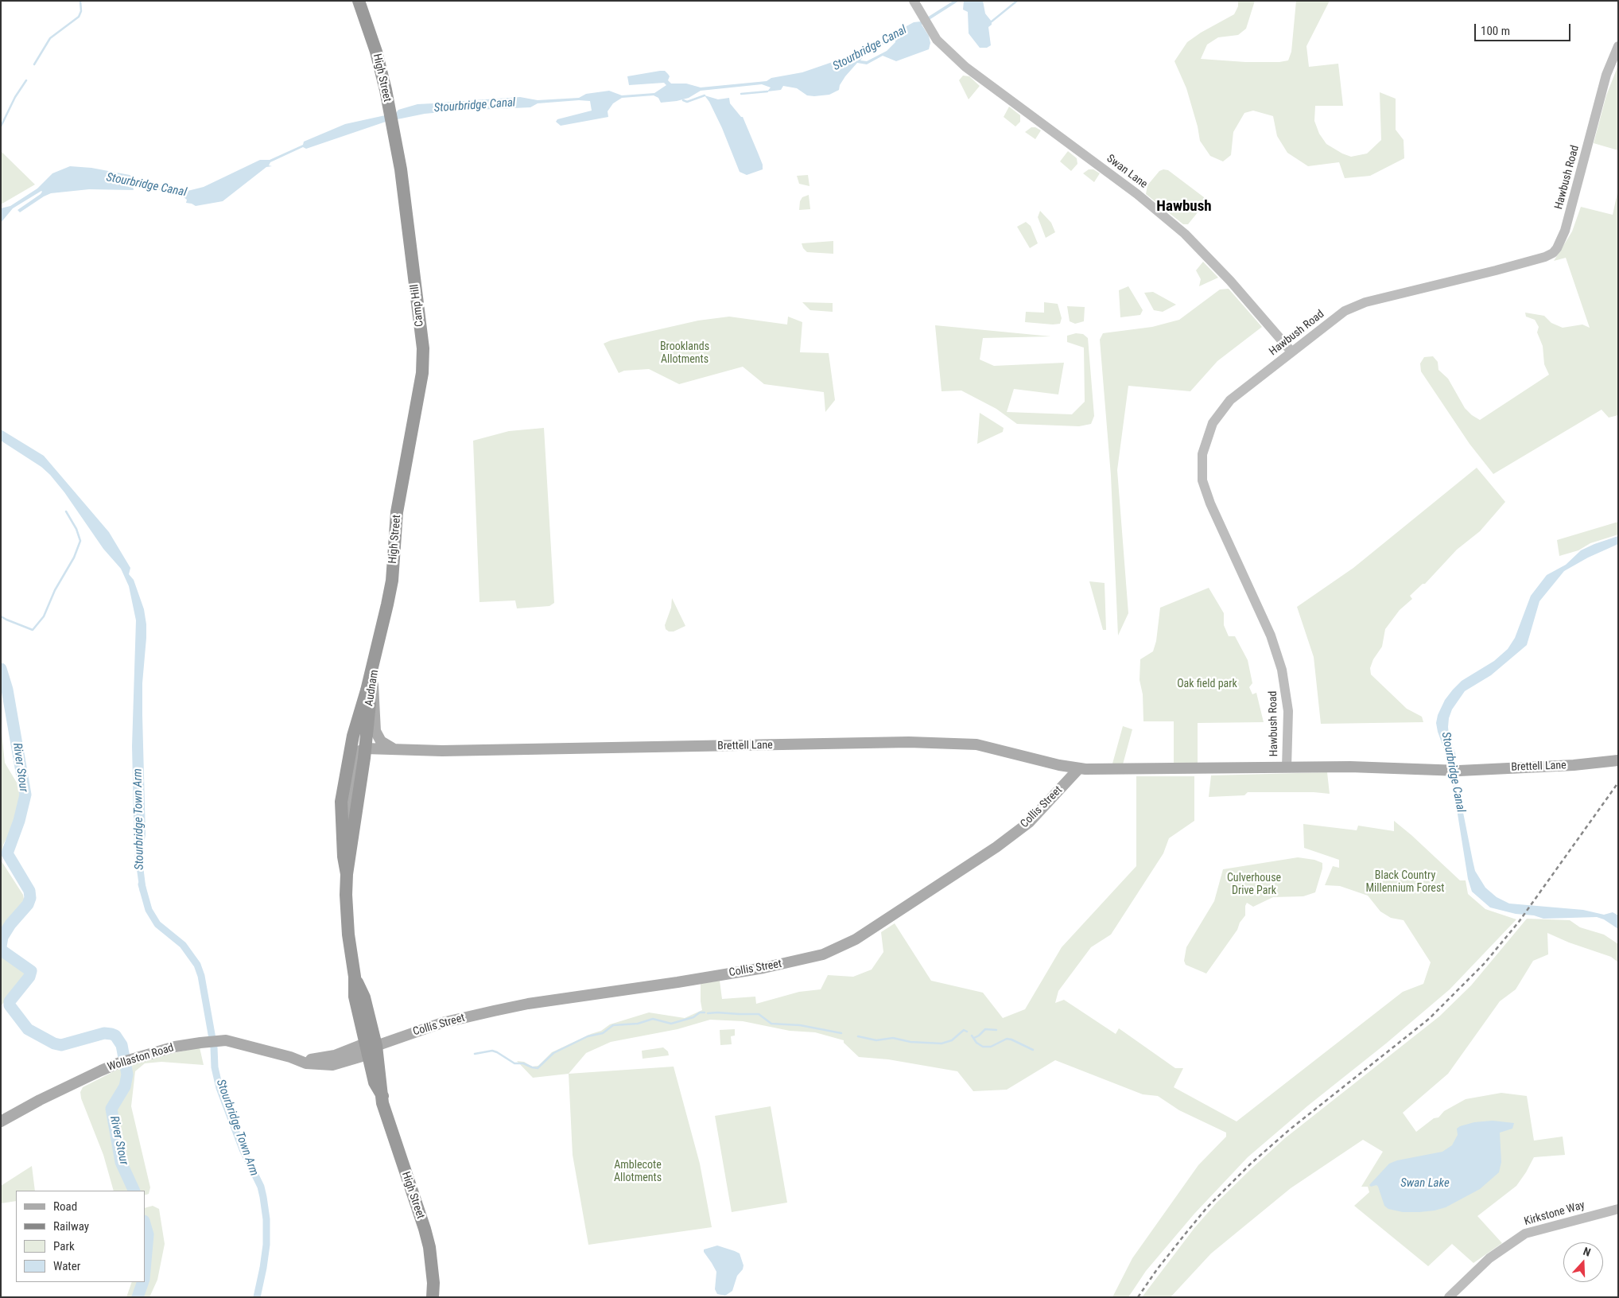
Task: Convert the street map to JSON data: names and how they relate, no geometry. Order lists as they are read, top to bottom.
{
  "streets": {
    "highway": ["High Street", "Camp Hill", "Audnam"],
    "main road": ["Brettell Lane", "Collis Street", "Wollaston Road"],
    "street": ["Swan Lane", "Hawbush Road", "Kirkstone Way"]
  },
  "crossings": [
    ["High Street", "Camp Hill"],
    ["High Street", "Audnam"],
    ["High Street", "Collis Street"],
    ["High Street", "Wollaston Road"],
    ["Swan Lane", "Hawbush Road"],
    ["Hawbush Road", "Brettell Lane"],
    ["Audnam", "Brettell Lane"],
    ["Brettell Lane", "Collis Street"],
    ["Collis Street", "Wollaston Road"]
  ],
  "districts": ["Hawbush"],
  "water": [
    "Stourbridge Canal",
    "River Stour",
    "Stourbridge Town Arm",
    "Swan Lake"
  ],
  "parks": [
    "Brooklands Allotments",
    "Oak field park",
    "Black Country Millennium Forest",
    "Culverhouse Drive Park",
    "Amblecote Allotments"
  ],
  "legend": [
    "Road",
    "Railway",
    "Park",
    "Water"
  ],
  "scale_bar": "100 m",
  "north": "top"
}
